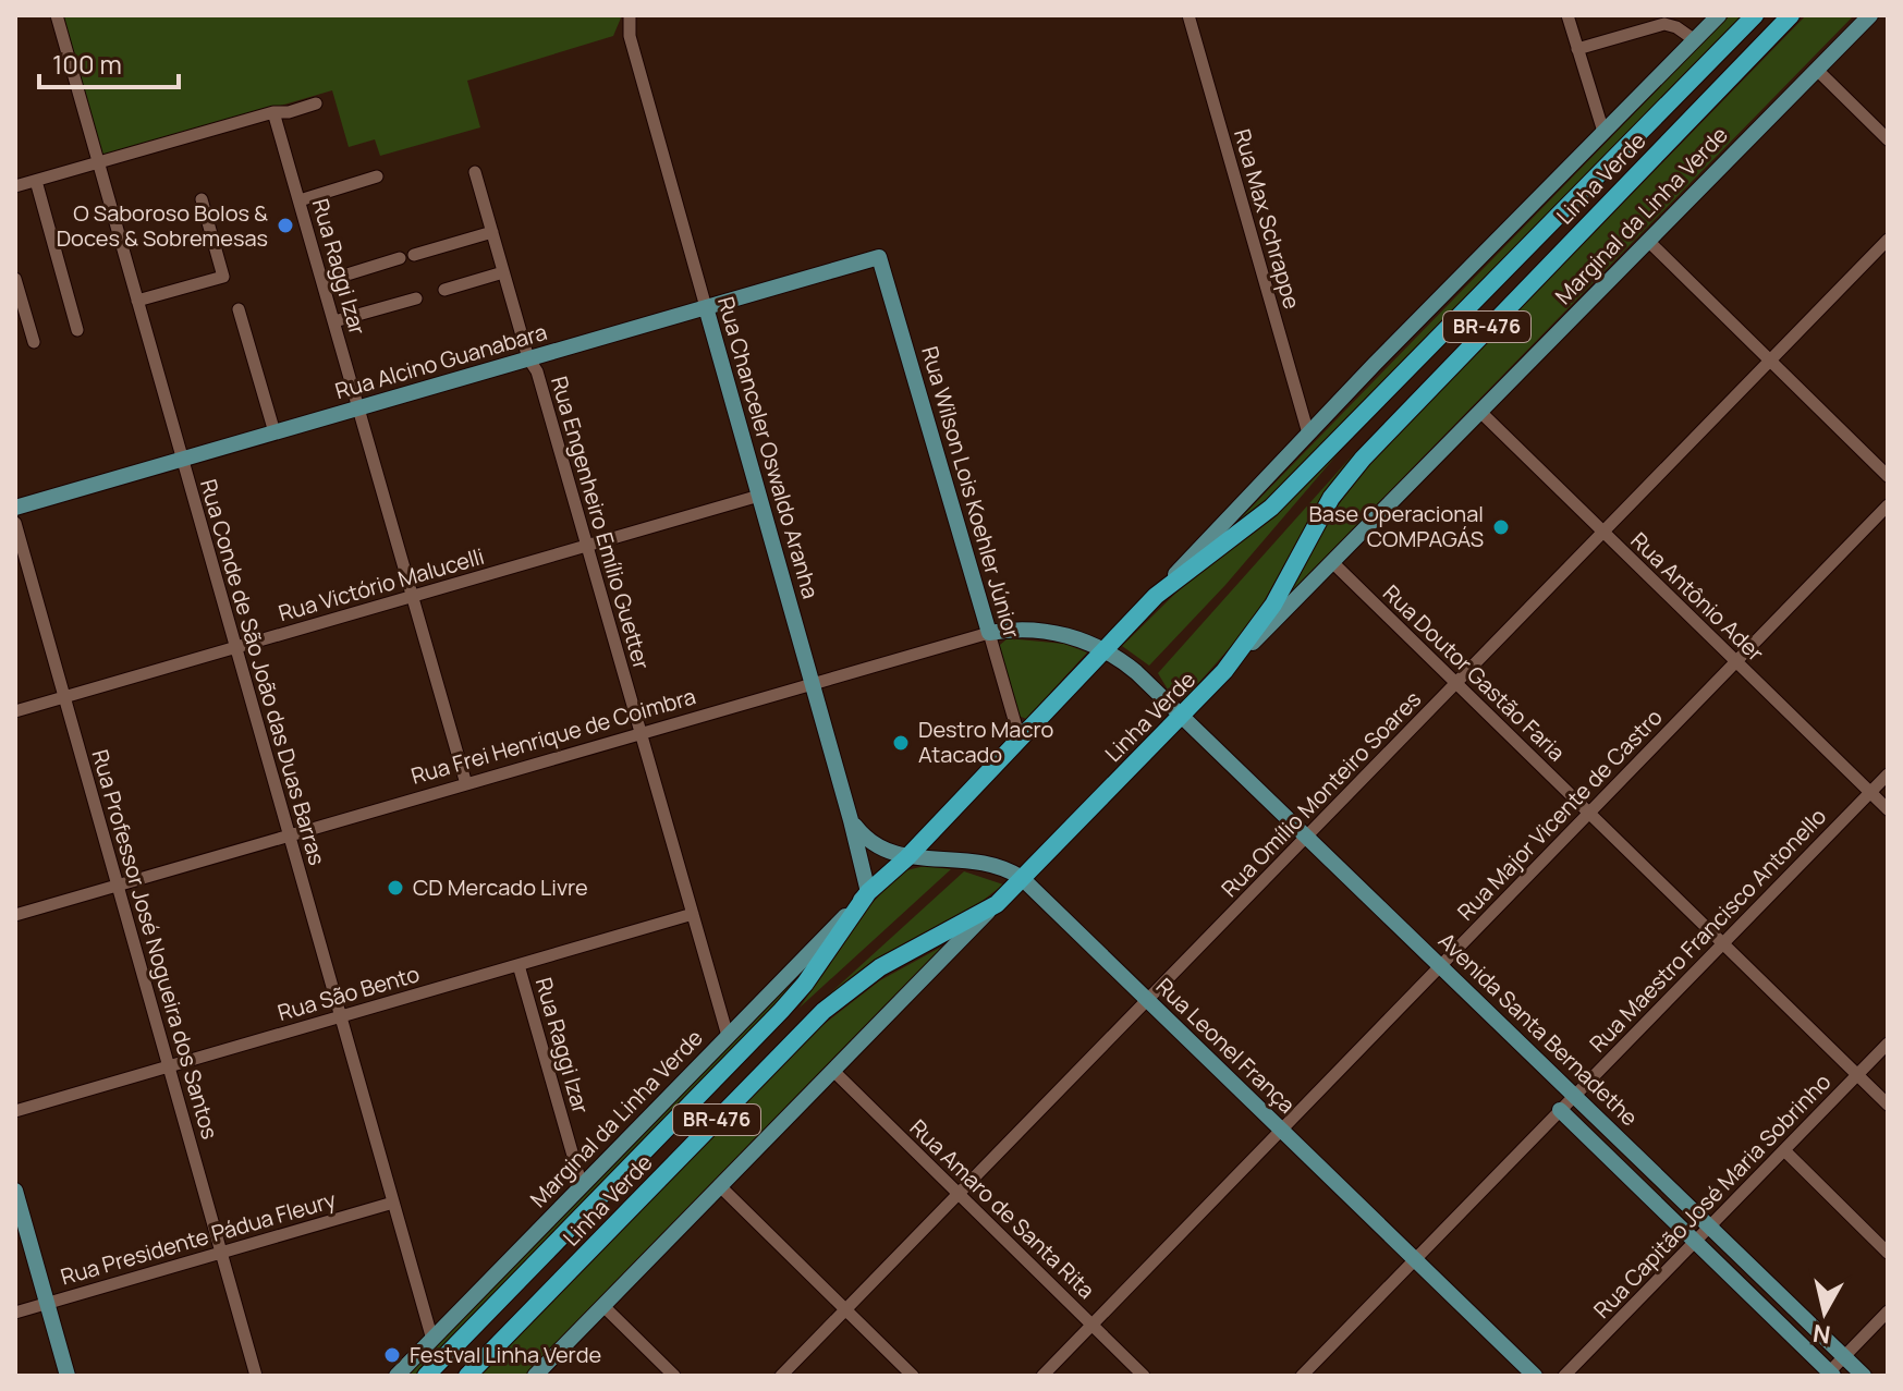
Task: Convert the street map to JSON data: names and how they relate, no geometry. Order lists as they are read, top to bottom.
{
  "streets": {
    "highway": ["Linha Verde", "BR-476"],
    "main road": [
      "Marginal da Linha Verde",
      "Rua Alcino Guanabara",
      "Rua Chanceler Oswaldo Aranha",
      "Rua Wilson Lois Koehler Júnior",
      "Rua Frei Henrique de Coimbra",
      "Avenida Santa Bernadethe",
      "Rua Leonel França"
    ],
    "street": [
      "Rua Max Schrappe",
      "Rua Raggi Izar",
      "Rua Engenheiro Emílio Guetter",
      "Rua Victório Malucelli",
      "Rua Antônio Ader",
      "Rua Conde de São João das Duas Barras",
      "Rua Doutor Gastão Faria",
      "Rua Omílio Monteiro Soares",
      "Rua Major Vicente de Castro",
      "Rua Maestro Francisco Antonello",
      "Rua Professor José Nogueira dos Santos",
      "Rua São Bento",
      "Rua Capitão José Maria Sobrinho",
      "Rua Amaro de Santa Rita",
      "Rua Presidente Pádua Fleury"
    ]
  },
  "crossings": [
    ["Linha Verde", "Marginal da Linha Verde"],
    ["Linha Verde", "Rua Chanceler Oswaldo Aranha"],
    ["Linha Verde", "Rua Wilson Lois Koehler Júnior"],
    ["Linha Verde", "Rua Frei Henrique de Coimbra"],
    ["Linha Verde", "Avenida Santa Bernadethe"],
    ["Linha Verde", "Rua Leonel França"],
    ["Marginal da Linha Verde", "Rua Raggi Izar"],
    ["Marginal da Linha Verde", "Rua Chanceler Oswaldo Aranha"],
    ["Marginal da Linha Verde", "Rua Engenheiro Emílio Guetter"],
    ["Marginal da Linha Verde", "Rua Antônio Ader"],
    ["Marginal da Linha Verde", "Rua Conde de São João das Duas Barras"],
    ["Marginal da Linha Verde", "Rua Doutor Gastão Faria"],
    ["Rua Raggi Izar", "Rua Alcino Guanabara"],
    ["Rua Raggi Izar", "Rua Victório Malucelli"],
    ["Rua Raggi Izar", "Rua Frei Henrique de Coimbra"],
    ["Rua Raggi Izar", "Rua São Bento"],
    ["Rua Alcino Guanabara", "Rua Chanceler Oswaldo Aranha"],
    ["Rua Alcino Guanabara", "Rua Wilson Lois Koehler Júnior"],
    ["Rua Alcino Guanabara", "Rua Engenheiro Emílio Guetter"],
    ["Rua Alcino Guanabara", "Rua Conde de São João das Duas Barras"],
    ["Rua Chanceler Oswaldo Aranha", "Rua Victório Malucelli"],
    ["Rua Chanceler Oswaldo Aranha", "Rua Frei Henrique de Coimbra"],
    ["Rua Chanceler Oswaldo Aranha", "Rua Leonel França"],
    ["Rua Wilson Lois Koehler Júnior", "Rua Frei Henrique de Coimbra"],
    ["Rua Engenheiro Emílio Guetter", "Rua Victório Malucelli"],
    ["Rua Engenheiro Emílio Guetter", "Rua Frei Henrique de Coimbra"],
    ["Rua Engenheiro Emílio Guetter", "Rua São Bento"],
    ["Rua Victório Malucelli", "Rua Conde de São João das Duas Barras"],
    ["Rua Victório Malucelli", "Rua Professor José Nogueira dos Santos"],
    ["Rua Antônio Ader", "Rua Omílio Monteiro Soares"],
    ["Rua Antônio Ader", "Rua Major Vicente de Castro"],
    ["Rua Antônio Ader", "Rua Maestro Francisco Antonello"],
    ["Rua Conde de São João das Duas Barras", "Rua Frei Henrique de Coimbra"],
    ["Rua Conde de São João das Duas Barras", "Rua São Bento"],
    ["Rua Conde de São João das Duas Barras", "Rua Presidente Pádua Fleury"],
    ["Rua Doutor Gastão Faria", "Rua Omílio Monteiro Soares"],
    ["Rua Doutor Gastão Faria", "Rua Major Vicente de Castro"],
    ["Rua Doutor Gastão Faria", "Rua Maestro Francisco Antonello"],
    ["Rua Doutor Gastão Faria", "Rua Capitão José Maria Sobrinho"],
    ["Rua Frei Henrique de Coimbra", "Rua Professor José Nogueira dos Santos"],
    ["Rua Frei Henrique de Coimbra", "Avenida Santa Bernadethe"],
    ["Rua Omílio Monteiro Soares", "Avenida Santa Bernadethe"],
    ["Rua Omílio Monteiro Soares", "Rua Leonel França"],
    ["Rua Omílio Monteiro Soares", "Rua Amaro de Santa Rita"],
    ["Rua Major Vicente de Castro", "Avenida Santa Bernadethe"],
    ["Rua Major Vicente de Castro", "Rua Leonel França"],
    ["Rua Major Vicente de Castro", "Rua Amaro de Santa Rita"],
    ["Rua Maestro Francisco Antonello", "Avenida Santa Bernadethe"],
    ["Rua Maestro Francisco Antonello", "Rua Leonel França"],
    ["Rua Professor José Nogueira dos Santos", "Rua São Bento"],
    ["Rua Professor José Nogueira dos Santos", "Rua Presidente Pádua Fleury"],
    ["Avenida Santa Bernadethe", "Rua Capitão José Maria Sobrinho"]
  ],
  "places": [
    "O Saboroso Bolos & Doces & Sobremesas",
    "Base Operacional COMPAGÁS",
    "Destro Macro Atacado",
    "CD Mercado Livre",
    "Festval Linha Verde"
  ],
  "scale_bar": "100 m",
  "north": "bottom"
}
